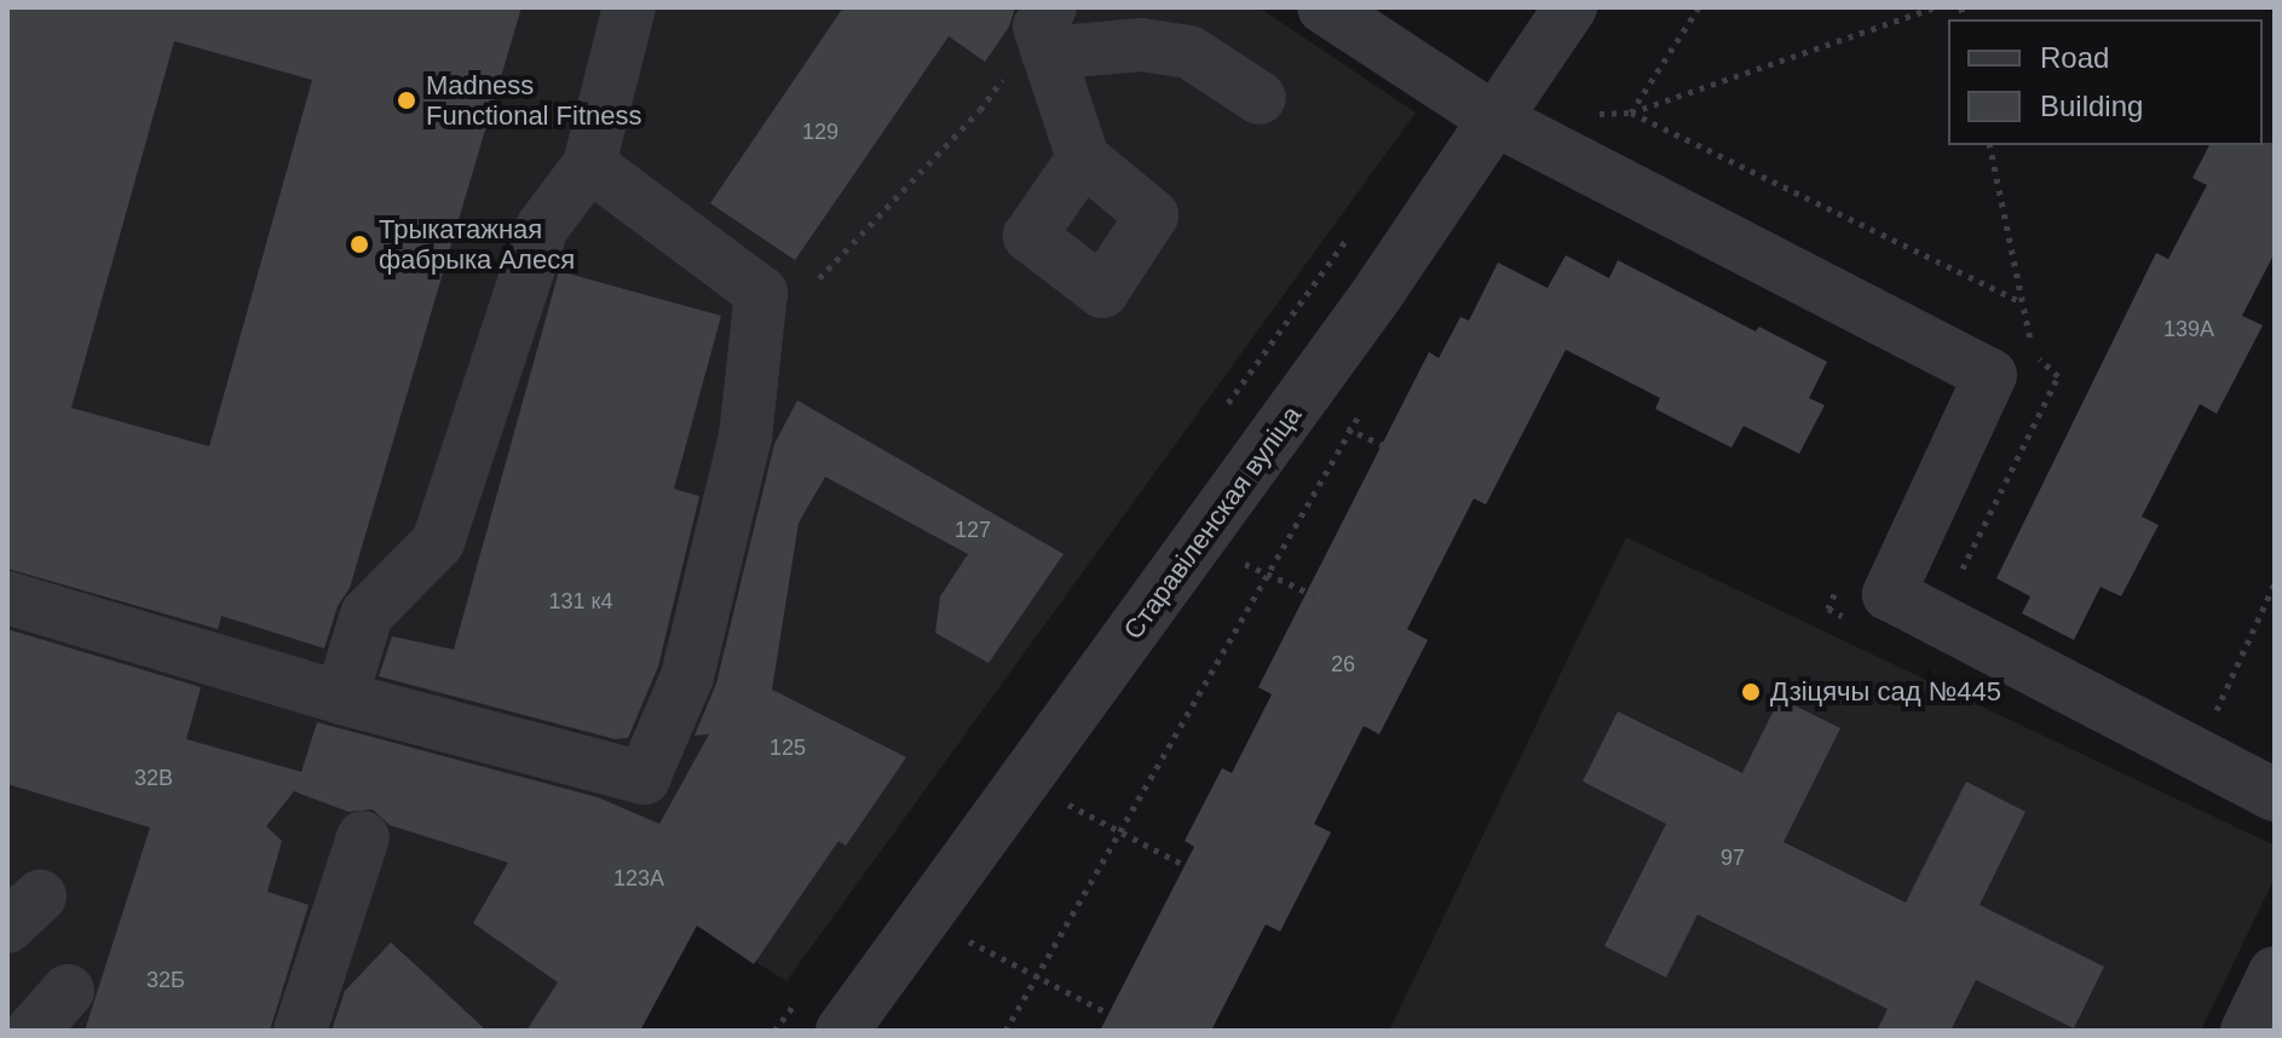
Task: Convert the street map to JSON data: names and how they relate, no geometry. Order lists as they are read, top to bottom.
{
  "streets": {
    "street": ["Старавіленская вуліца"]
  },
  "places": ["Madness Functional Fitness", "Трыкатажная фабрыка Алеся", "Дзіцячы сад №445"],
  "house_numbers": [
    "129",
    "139А",
    "127",
    "131 к4",
    "26",
    "125",
    "32В",
    "97",
    "123А",
    "32Б"
  ],
  "legend": ["Road", "Building"]
}
